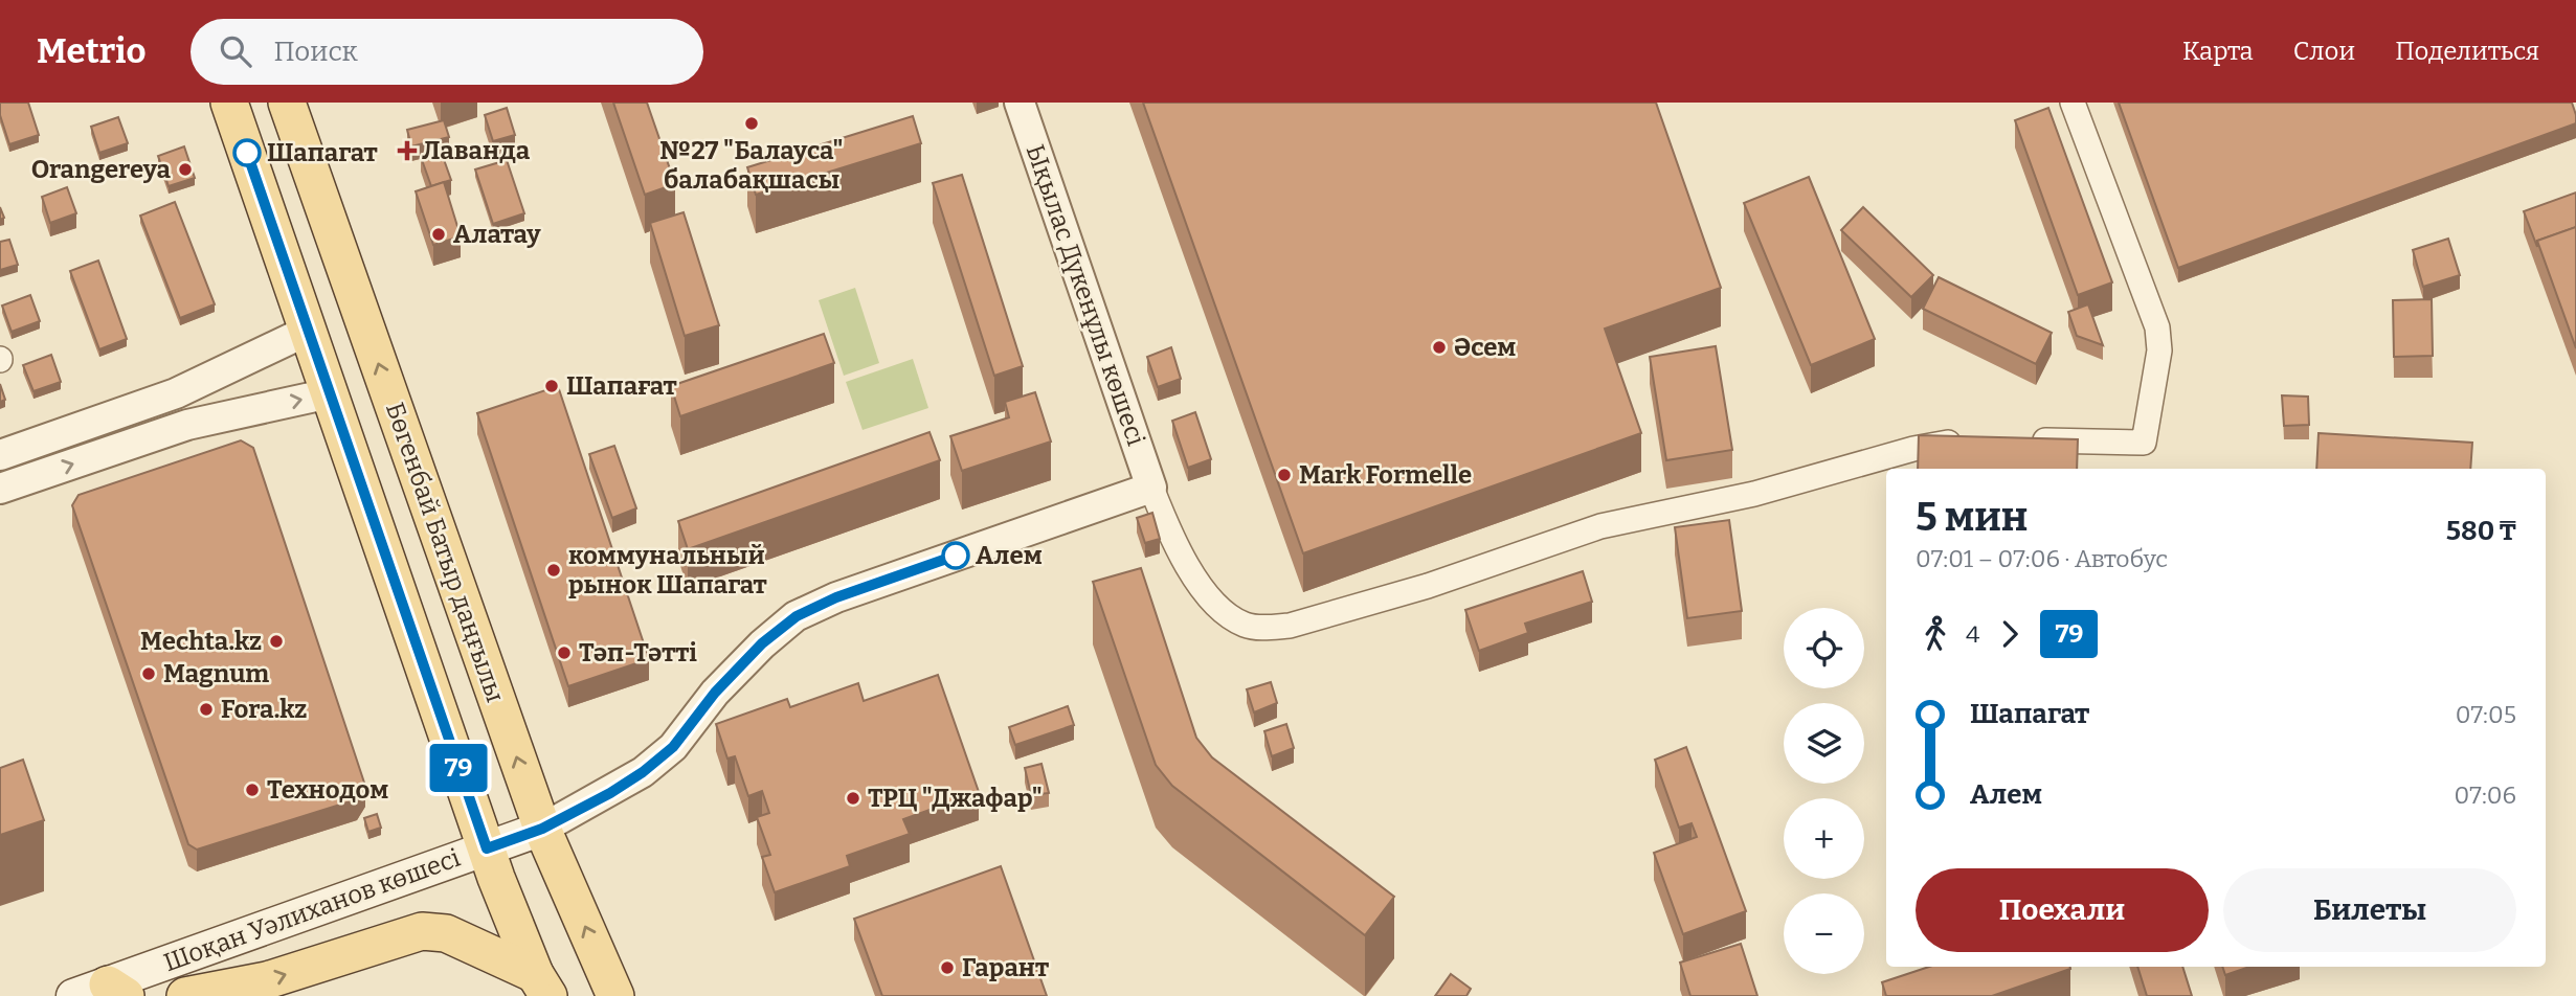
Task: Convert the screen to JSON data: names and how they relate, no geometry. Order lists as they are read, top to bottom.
{
  "streets": {
    "main road": ["Бөгенбай Батыр даңғылы", "Шоқан Уәлиханов көшесі"],
    "street": ["Ықылас Дүкенұлы көшесі"]
  },
  "crossings": [
    ["Ықылас Дүкенұлы көшесі", "Шоқан Уәлиханов көшесі"],
    ["Бөгенбай Батыр даңғылы", "Шоқан Уәлиханов көшесі"]
  ],
  "places": {
    "other": [
      "№27 \"Балауса\" балабақшасы",
      "Шапагат",
      "Orangereya",
      "Алатау",
      "Әсем",
      "Шапағат",
      "Mark Formelle",
      "Алем",
      "коммунальный рынок Шапагат",
      "Mechta.kz",
      "Тәп-Тәтті",
      "Magnum",
      "Fora.kz",
      "Технодом",
      "ТРЦ \"Джафар\"",
      "Гарант"
    ],
    "health": ["Лаванда"]
  },
  "lines": ["bus line 79"],
  "page": {
    "header": "Metrio",
    "search": "Поиск",
    "nav": ["Карта", "Слои", "Поделиться"],
    "on_map": "79",
    "heading": ["5 мин", "07:01 – 07:06 · Автобус", "580 ₸"],
    "legs": ["4", "79"],
    "map_buttons": ["+", "−"],
    "list": [
      {
        "name": "Шапагат",
        "value": "07:05"
      },
      {
        "name": "Алем",
        "value": "07:06"
      }
    ],
    "buttons": ["Поехали", "Билеты"]
  }
}
